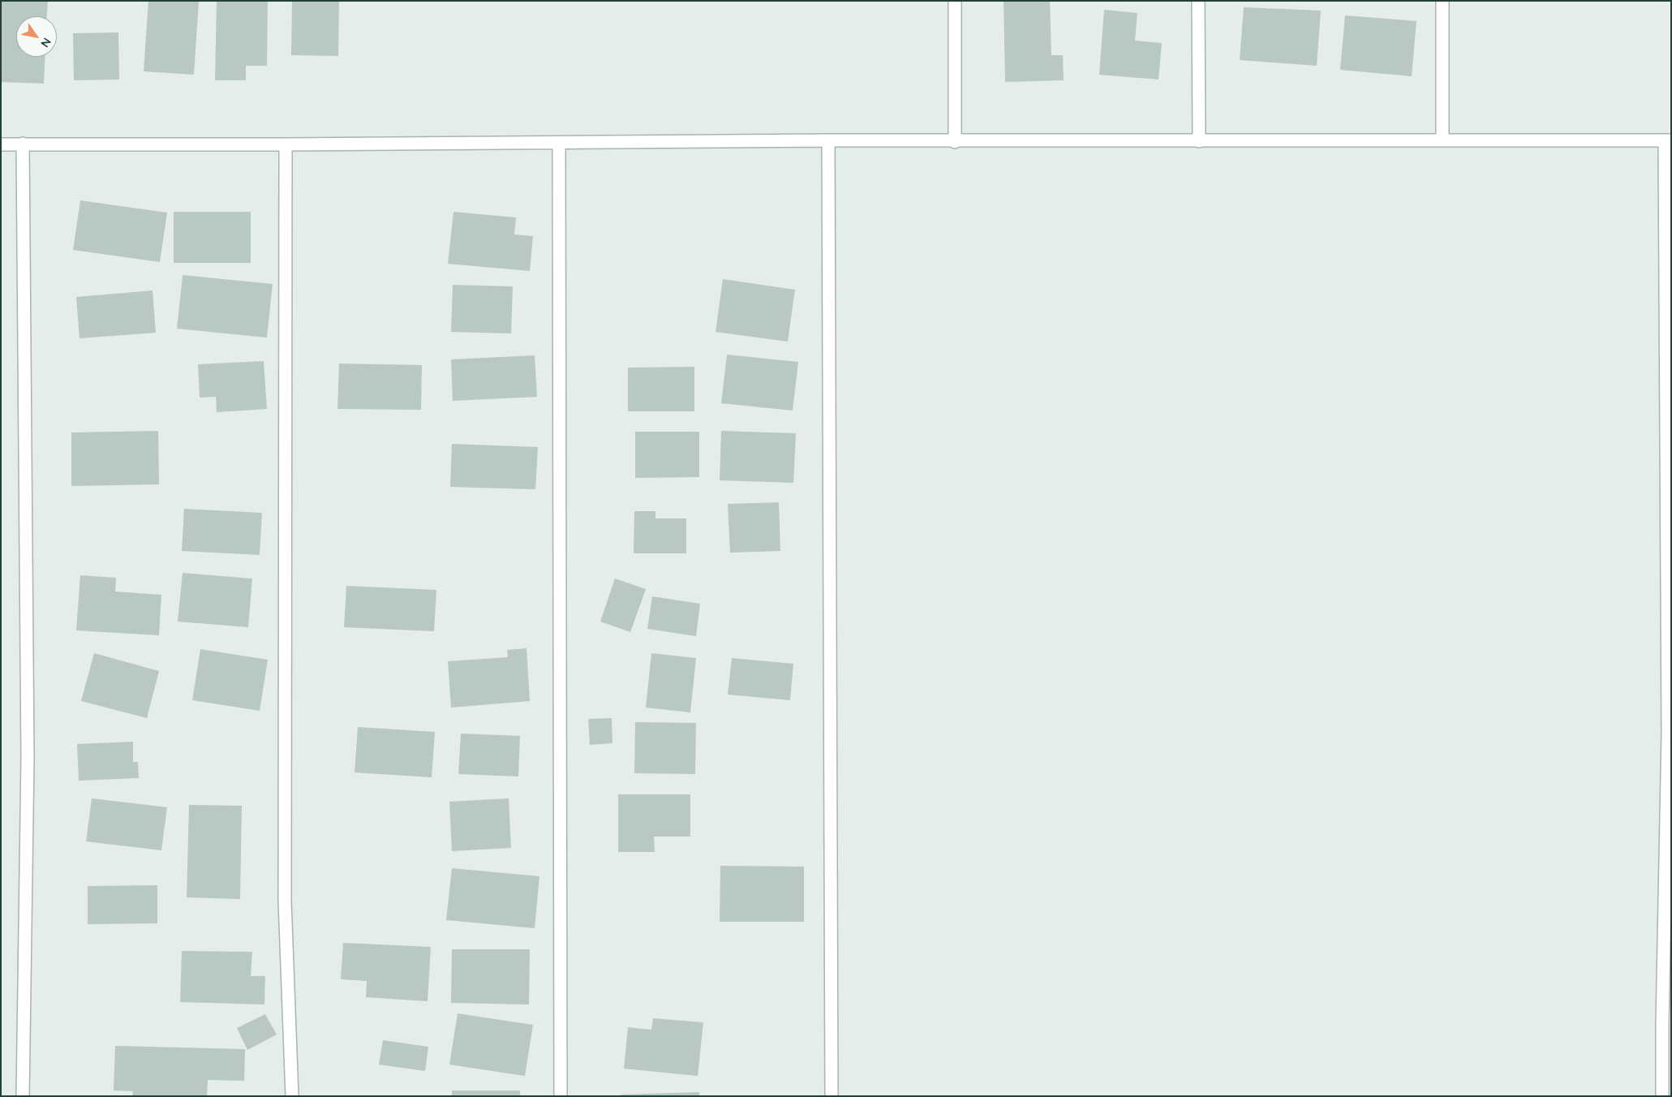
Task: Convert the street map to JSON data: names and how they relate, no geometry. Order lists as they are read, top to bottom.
{
  "north": "bottom right"
}
